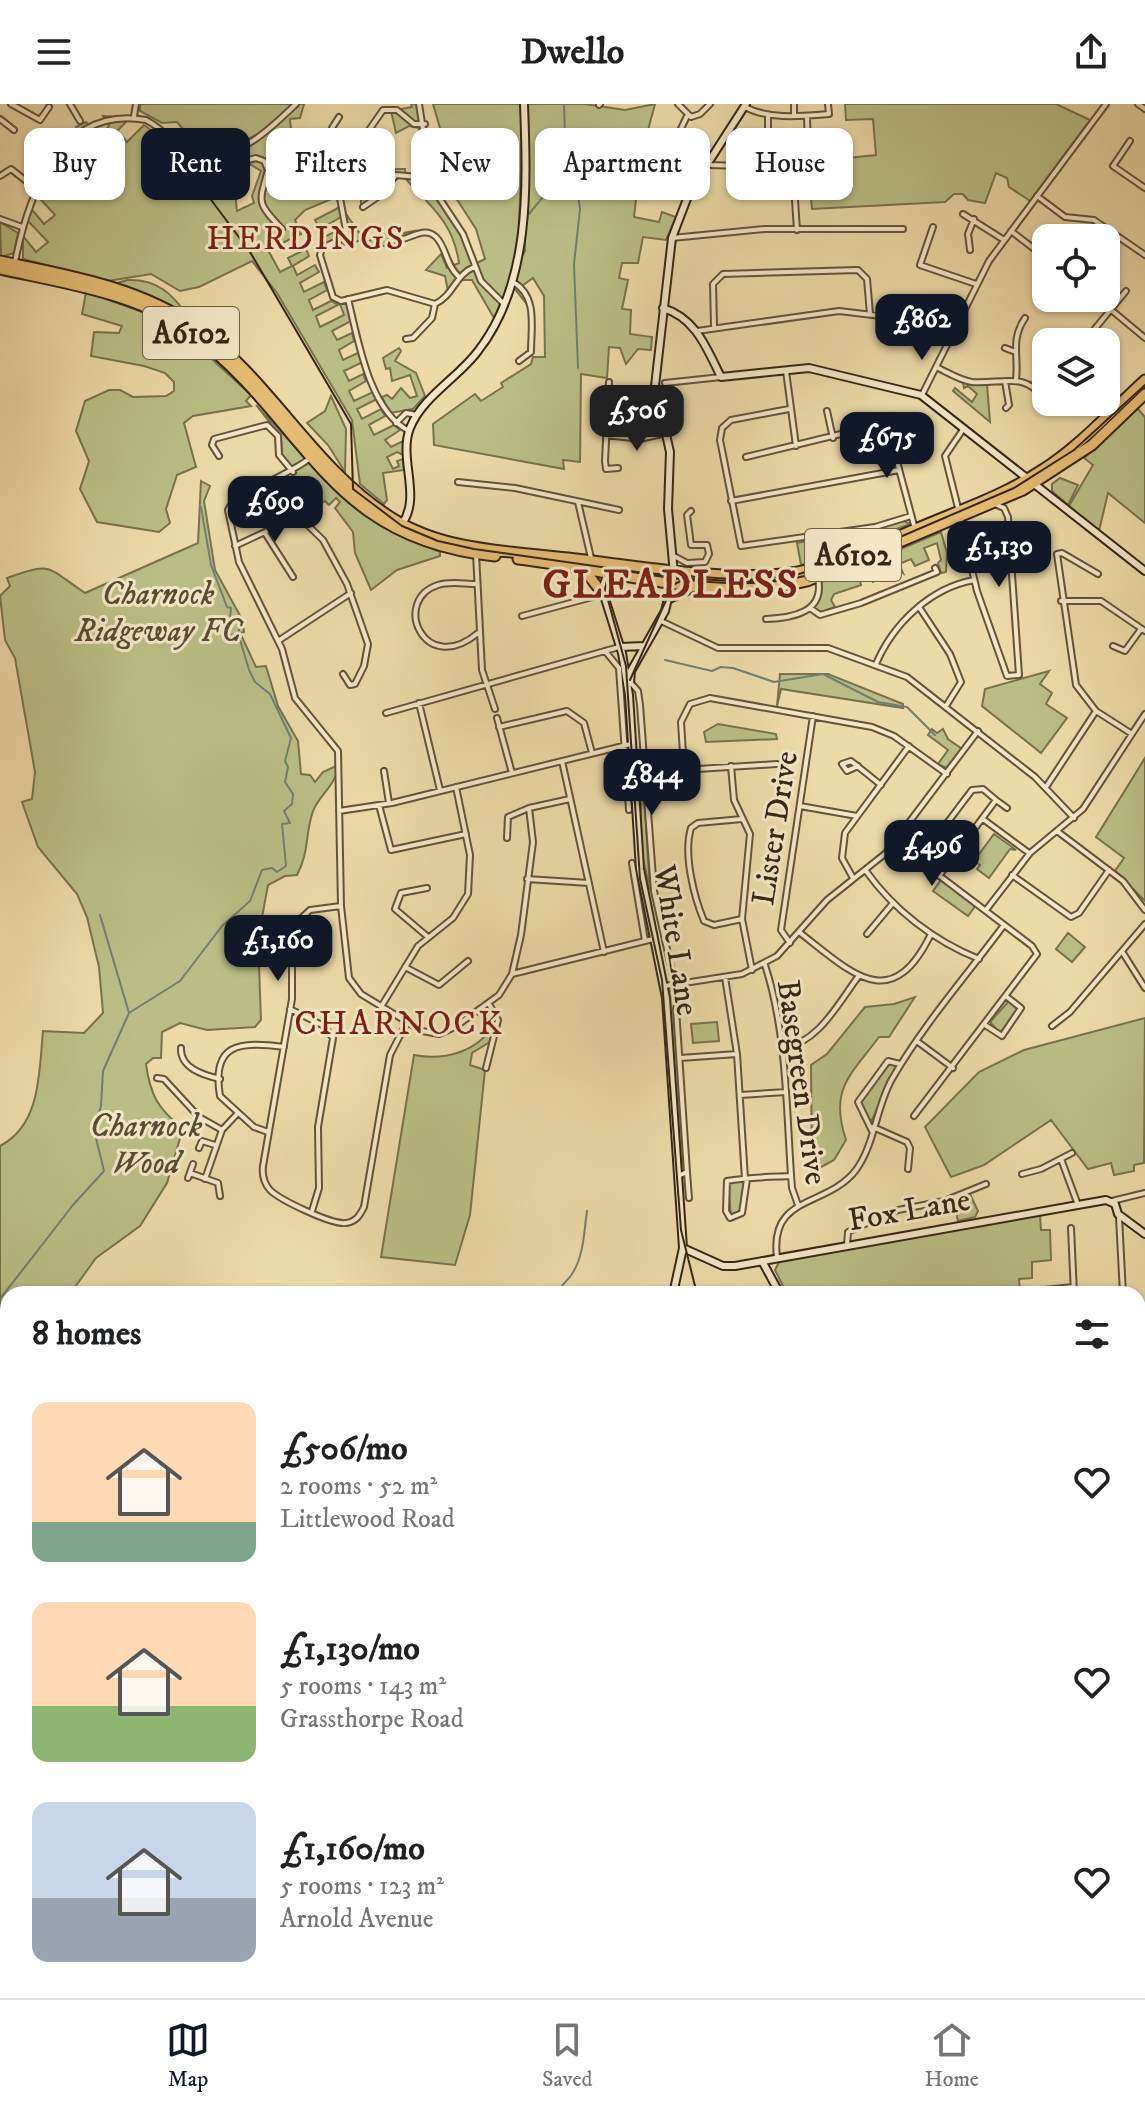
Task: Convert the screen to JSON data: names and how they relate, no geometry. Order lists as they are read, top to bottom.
{
  "streets": {
    "highway": ["A6102"],
    "main road": ["White Lane", "Fox Lane"],
    "street": ["Lister Drive", "Basegreen Drive"]
  },
  "crossings": [
    ["White Lane", "Fox Lane"]
  ],
  "districts": ["HERDINGS", "GLEADLESS", "CHARNOCK"],
  "parks": ["Charnock Ridgeway FC", "Charnock Wood"],
  "page": {
    "header": "Dwello",
    "chip": [
      "Buy",
      "Rent",
      "Filters",
      "New",
      "Apartment",
      "House"
    ],
    "price": [
      "£862",
      "£506",
      "£675",
      "£690",
      "£1,130",
      "£844",
      "£496",
      "£1,160"
    ],
    "heading": "8 homes",
    "list": [
      {
        "name": "£506/mo",
        "note": "2 rooms · 52 m² · Littlewood Road"
      },
      {
        "name": "£1,130/mo",
        "note": "5 rooms · 143 m² · Grassthorpe Road"
      },
      {
        "name": "£1,160/mo",
        "note": "5 rooms · 123 m² · Arnold Avenue"
      }
    ],
    "tabs": ["Map", "Saved", "Home"]
  }
}
